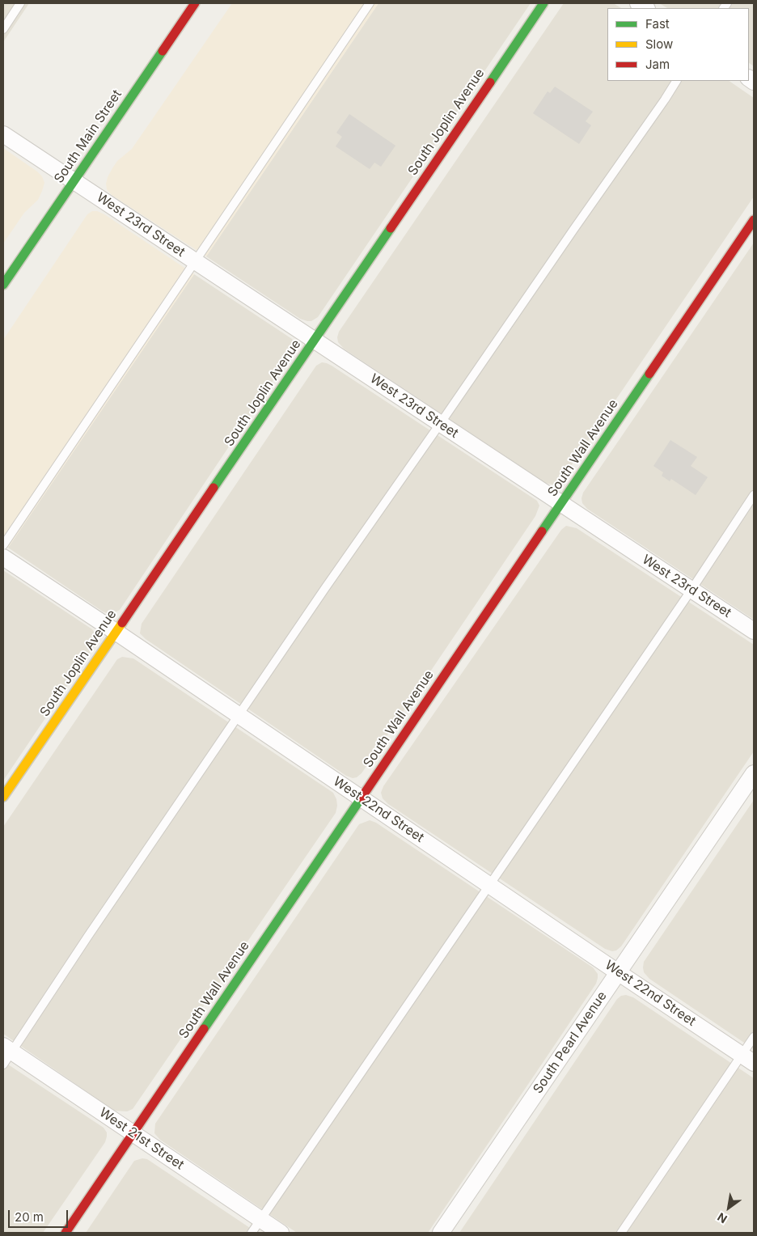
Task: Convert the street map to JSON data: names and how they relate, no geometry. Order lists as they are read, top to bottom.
{
  "streets": {
    "street": [
      "South Joplin Avenue",
      "South Main Street",
      "West 23rd Street",
      "South Wall Avenue",
      "West 22nd Street",
      "South Pearl Avenue",
      "West 21st Street"
    ]
  },
  "crossings": [
    ["South Joplin Avenue", "West 23rd Street"],
    ["South Joplin Avenue", "West 22nd Street"],
    ["South Main Street", "West 23rd Street"],
    ["West 23rd Street", "South Wall Avenue"],
    ["South Wall Avenue", "West 22nd Street"],
    ["South Wall Avenue", "West 21st Street"],
    ["West 22nd Street", "South Pearl Avenue"]
  ],
  "legend": ["Fast", "Slow", "Jam"],
  "scale_bar": "20 m",
  "north": "bottom left"
}
